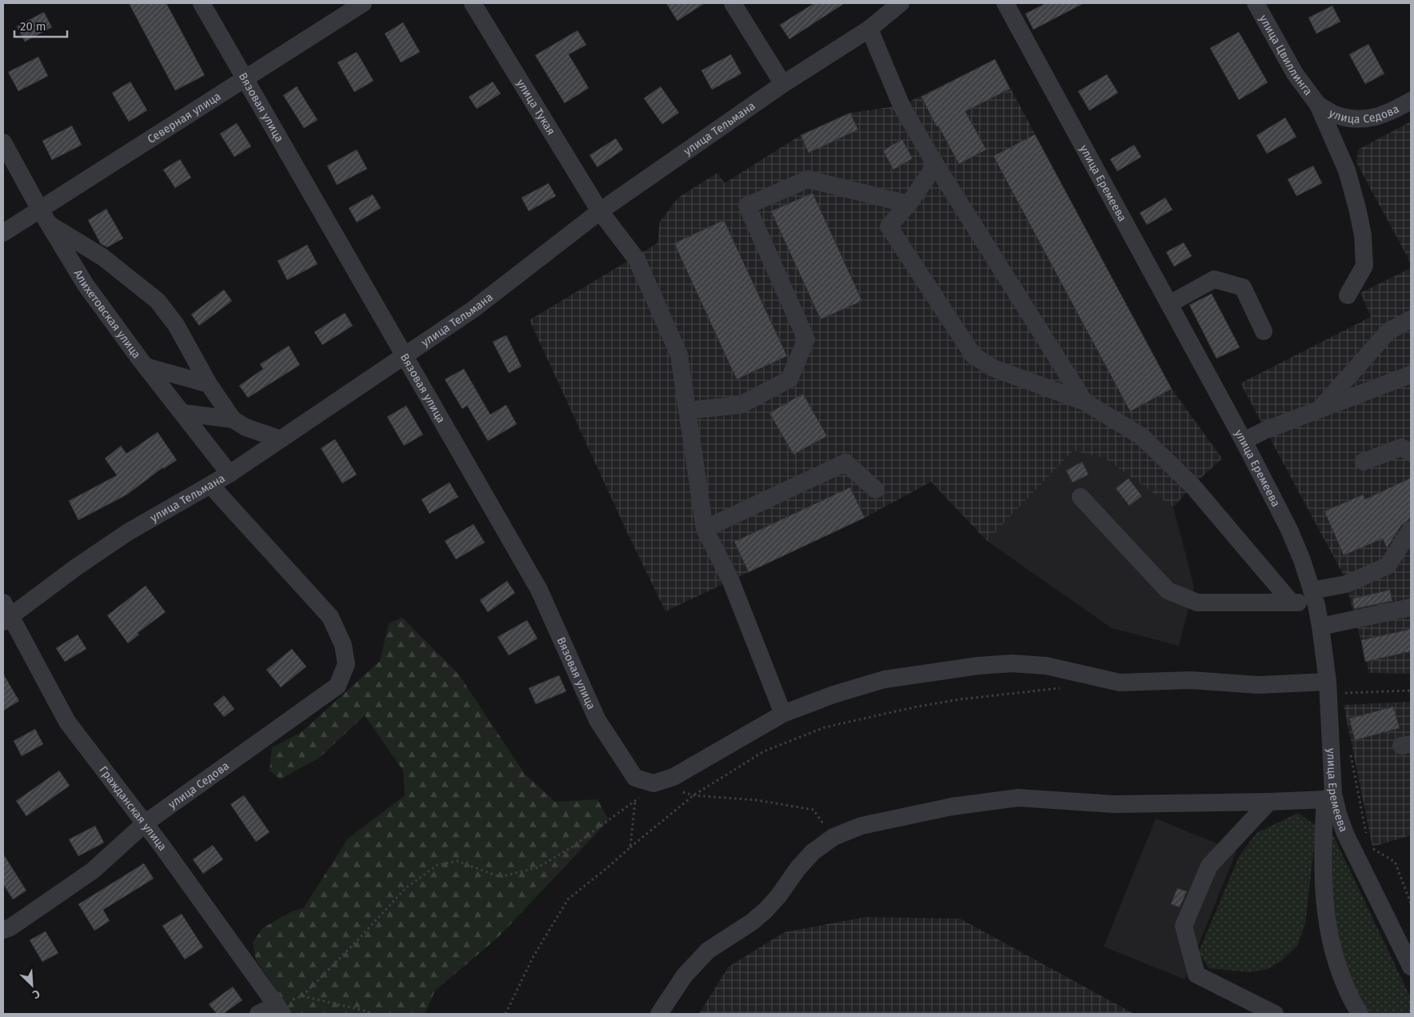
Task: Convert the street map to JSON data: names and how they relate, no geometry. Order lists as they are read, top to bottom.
{
  "streets": {
    "street": [
      "улица Цвиллинга",
      "Вязовая улица",
      "улица Тукая",
      "улица Седова",
      "Северная улица",
      "улица Тельмана",
      "улица Еремеева",
      "Алихетовская улица",
      "Гражданская улица"
    ]
  },
  "crossings": [
    ["улица Цвиллинга", "улица Седова"],
    ["Вязовая улица", "Северная улица"],
    ["Вязовая улица", "улица Тельмана"],
    ["улица Тукая", "улица Тельмана"],
    ["улица Седова", "улица Тельмана"],
    ["улица Седова", "Гражданская улица"],
    ["Северная улица", "Алихетовская улица"],
    ["улица Тельмана", "Алихетовская улица"],
    ["улица Тельмана", "Гражданская улица"]
  ],
  "scale_bar": "20 m",
  "north": "bottom right"
}
